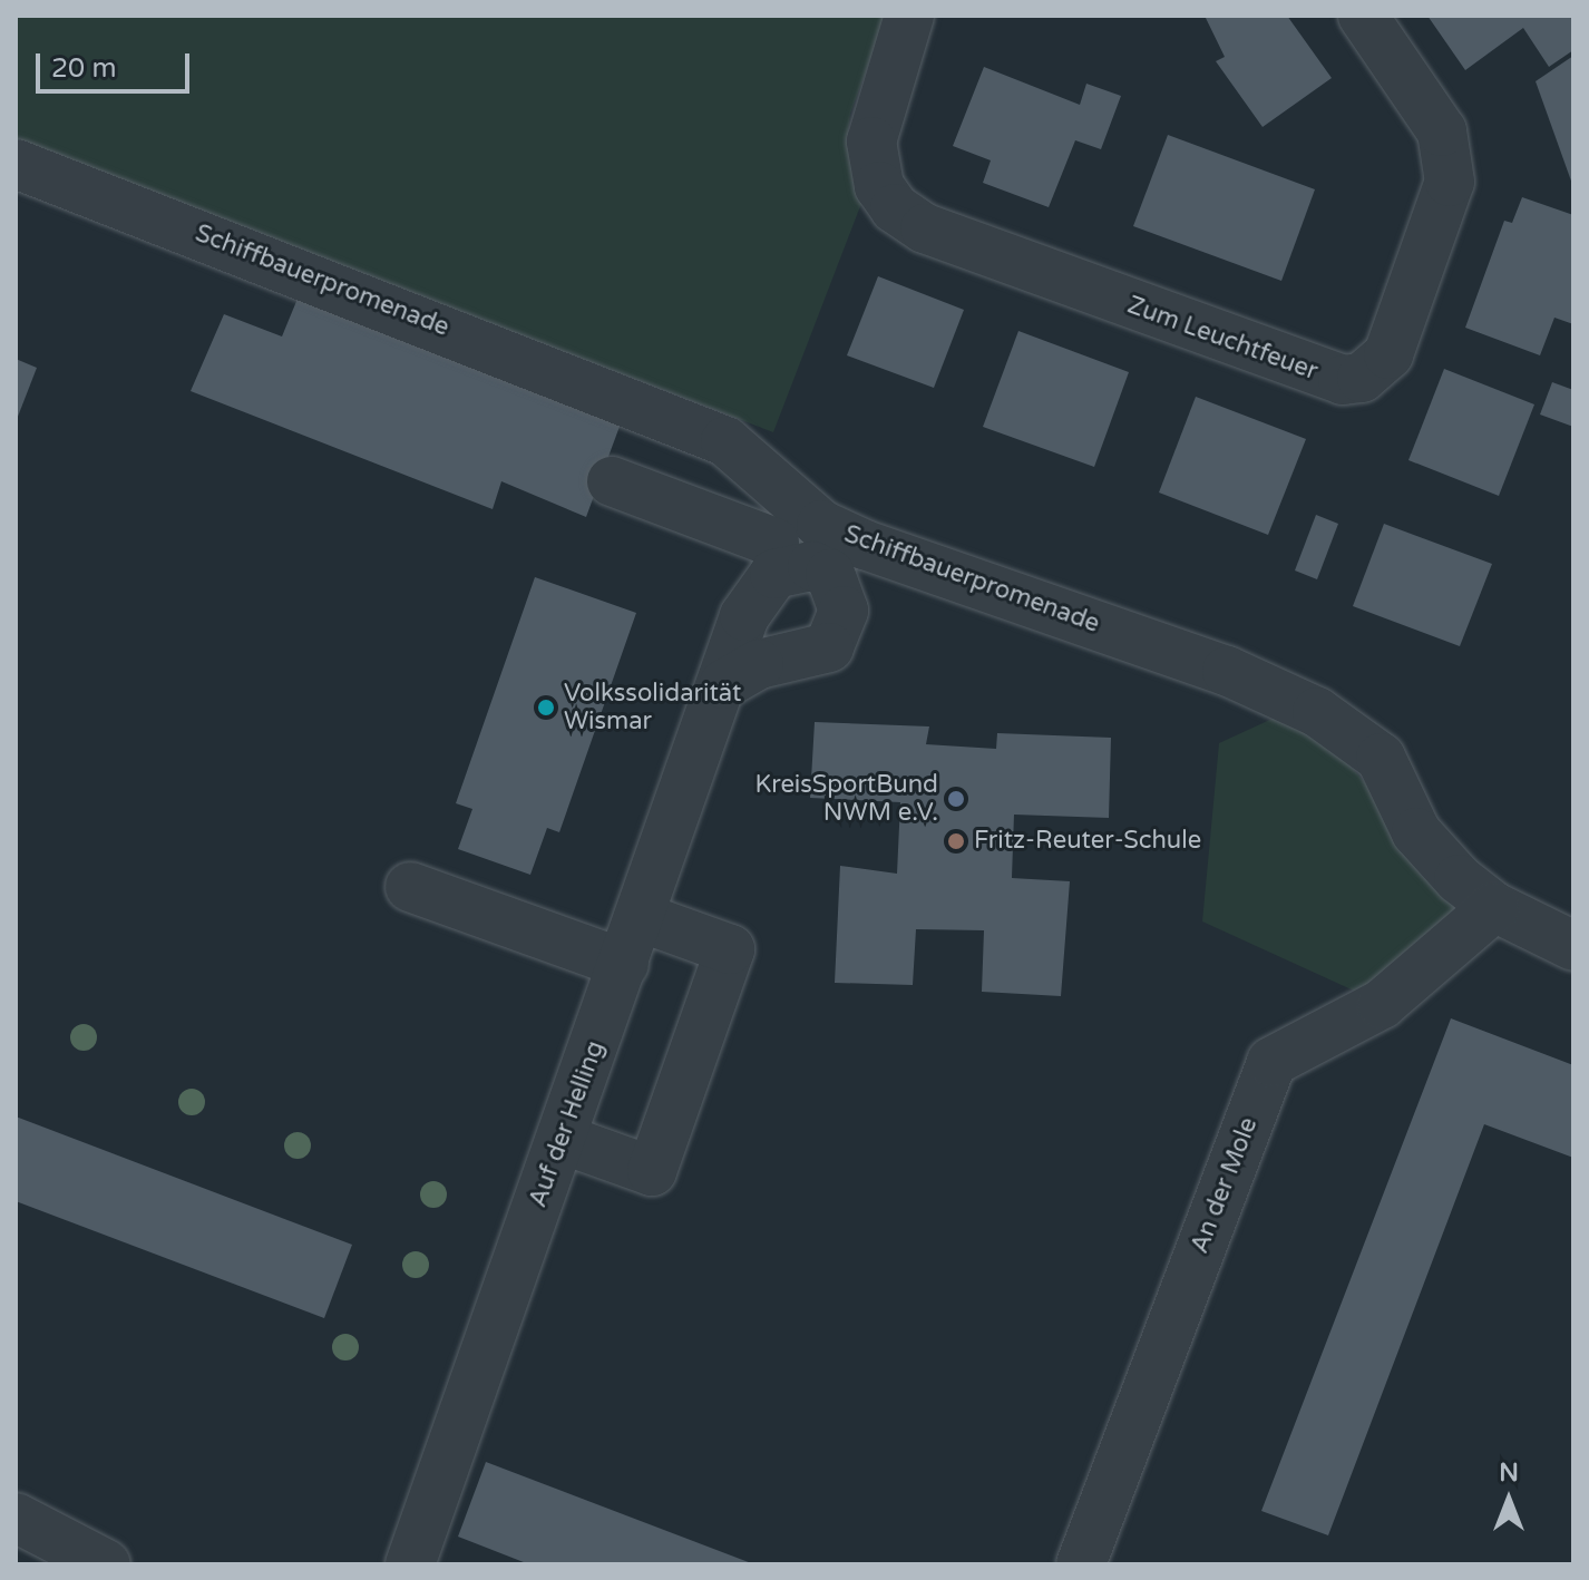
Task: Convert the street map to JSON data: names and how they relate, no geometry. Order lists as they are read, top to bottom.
{
  "streets": {
    "street": [
      "Schiffbauerpromenade",
      "Zum Leuchtfeuer",
      "Auf der Helling",
      "An der Mole"
    ]
  },
  "crossings": [
    ["Schiffbauerpromenade", "Auf der Helling"],
    ["Schiffbauerpromenade", "An der Mole"]
  ],
  "places": ["Volkssolidarität Wismar", "KreisSportBund NWM e.V.", "Fritz-Reuter-Schule"],
  "scale_bar": "20 m",
  "north": "top"
}
